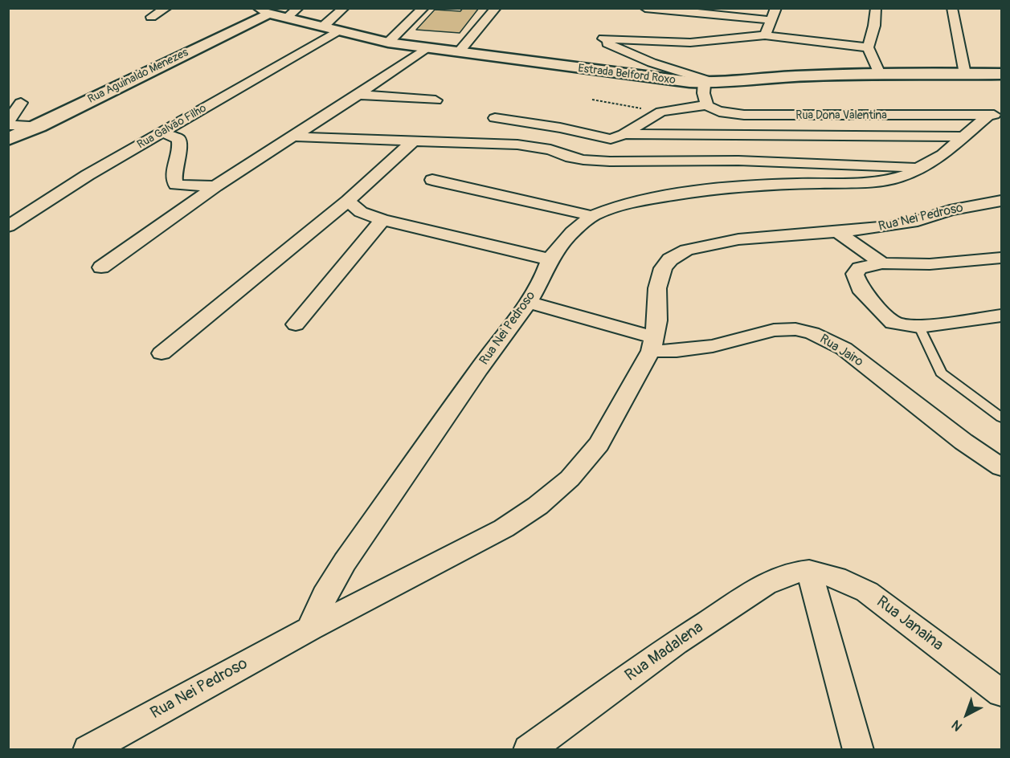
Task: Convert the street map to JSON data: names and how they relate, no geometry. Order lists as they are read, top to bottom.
{
  "streets": {
    "street": [
      "Estrada Belford Roxo",
      "Rua Aguinaldo Menezes",
      "Rua Dona Valentina",
      "Rua Galvão Filho",
      "Rua Nei Pedroso",
      "Rua Jairo",
      "Rua Janaina",
      "Rua Madalena"
    ]
  },
  "crossings": [
    ["Estrada Belford Roxo", "Rua Aguinaldo Menezes"],
    ["Estrada Belford Roxo", "Rua Galvão Filho"],
    ["Rua Dona Valentina", "Rua Nei Pedroso"],
    ["Rua Nei Pedroso", "Rua Jairo"],
    ["Rua Janaina", "Rua Madalena"]
  ],
  "north": "bottom left"
}
